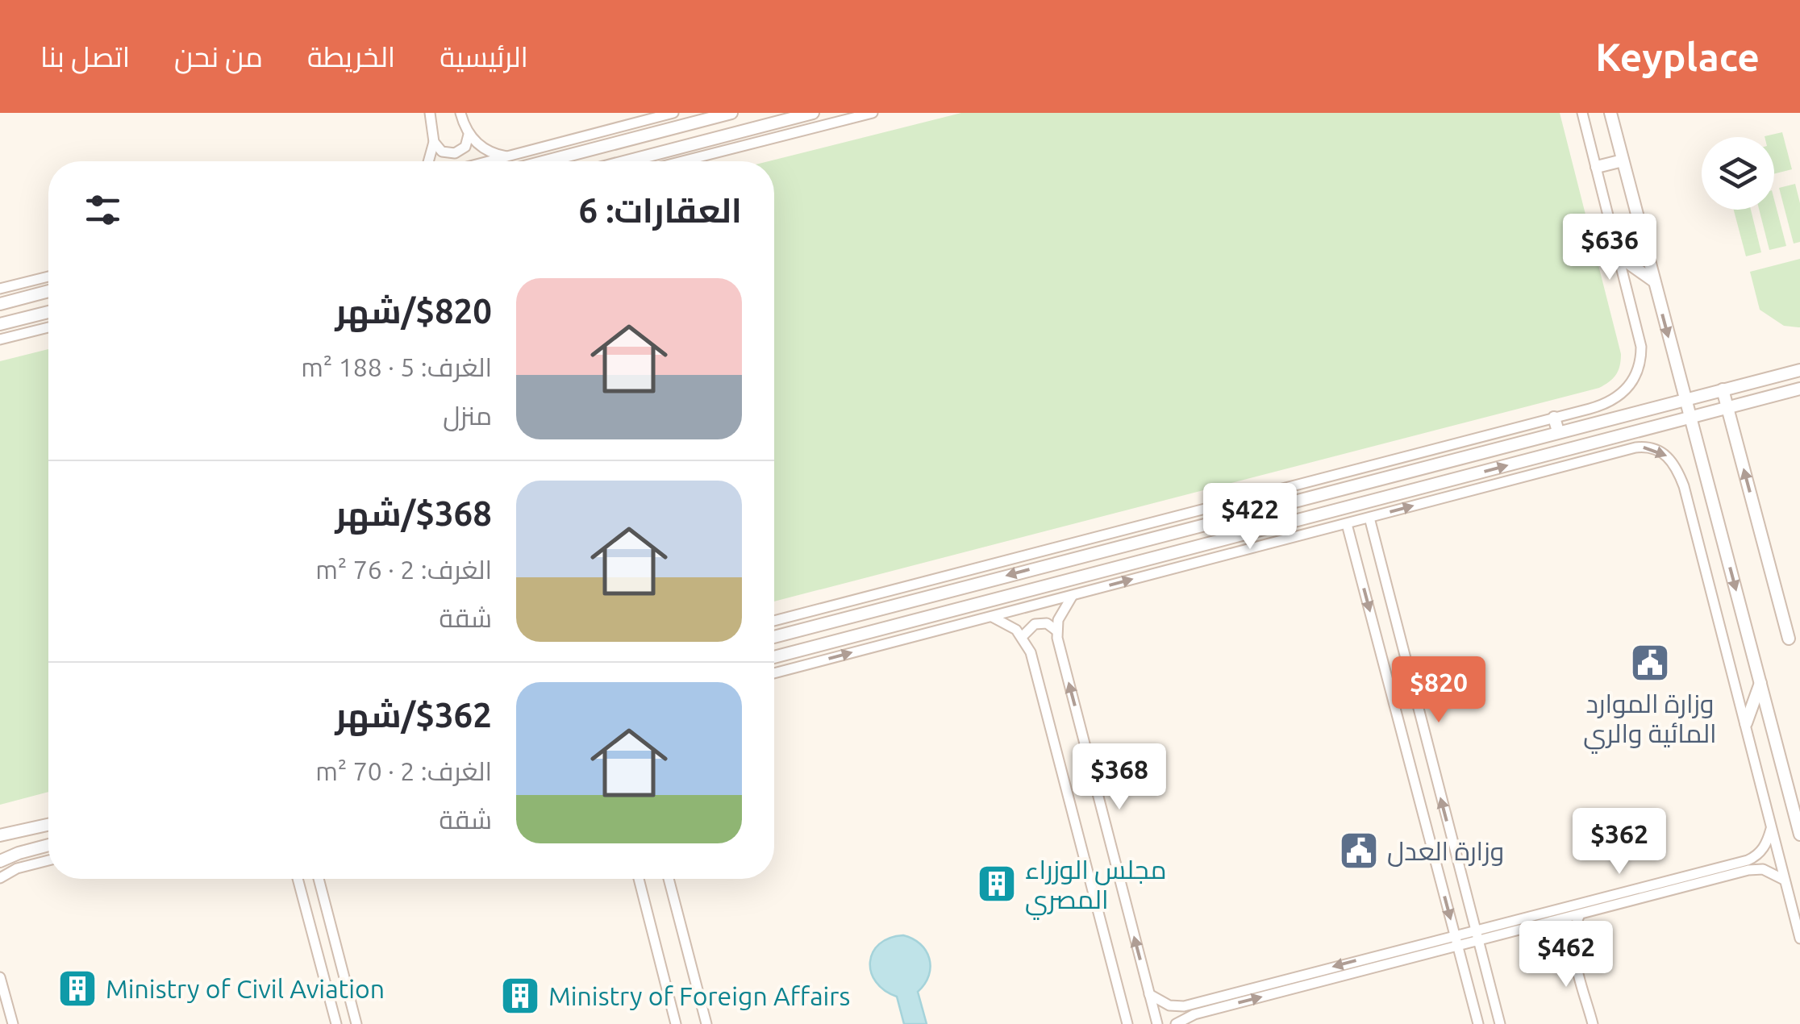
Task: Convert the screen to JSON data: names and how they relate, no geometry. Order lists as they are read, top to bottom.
{
  "places": {
    "public building": ["وزارة الموارد المائية والري", "وزارة العدل"],
    "building": ["مجلس الوزراء المصري", "Ministry of Civil Aviation", "Ministry of Foreign Affairs"]
  },
  "page": {
    "header": "Keyplace",
    "nav": [
      "الرئيسية",
      "الخريطة",
      "من نحن",
      "اتصل بنا"
    ],
    "heading": "العقارات: 6",
    "price": [
      "$636",
      "$422",
      "$820",
      "$368",
      "$362",
      "$462"
    ],
    "list": [
      {
        "name": "$820/شهر",
        "note": "الغرف: 5 · 188 m² · منزل"
      },
      {
        "name": "$368/شهر",
        "note": "الغرف: 2 · 76 m² · شقة"
      },
      {
        "name": "$362/شهر",
        "note": "الغرف: 2 · 70 m² · شقة"
      }
    ]
  }
}
